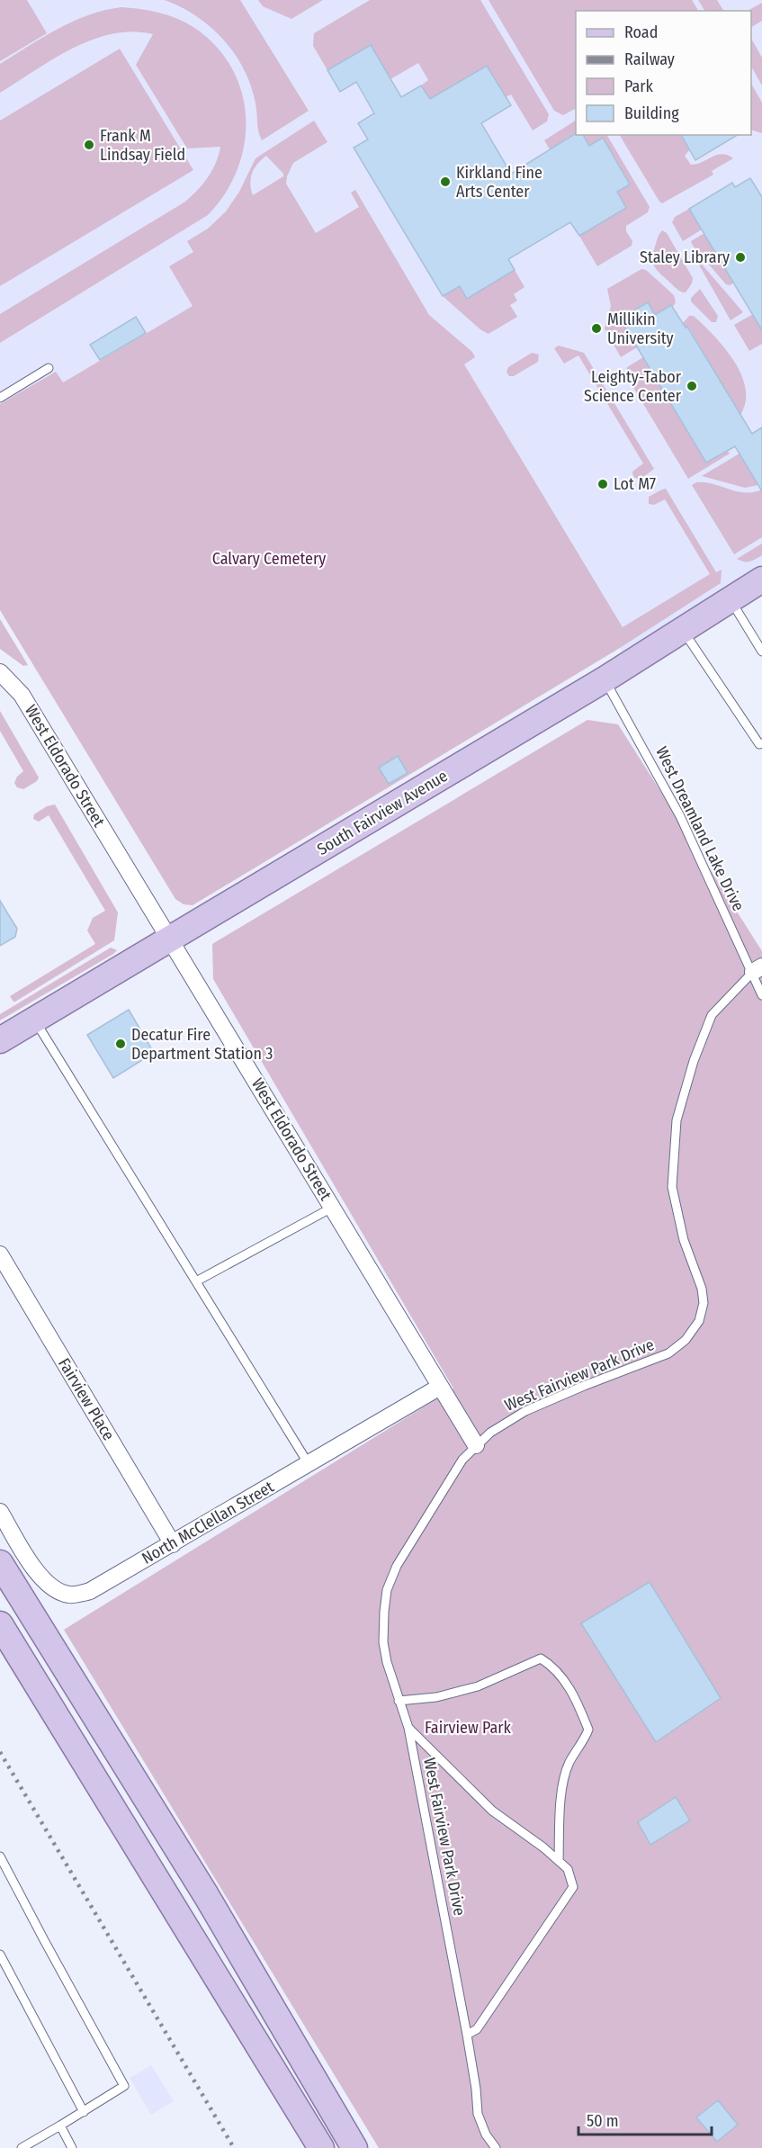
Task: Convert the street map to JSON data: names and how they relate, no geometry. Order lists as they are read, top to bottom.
{
  "streets": {
    "main road": ["South Fairview Avenue"],
    "street": ["West Eldorado Street", "Fairview Place", "North McClellan Street"],
    "lane": ["West Dreamland Lake Drive", "West Fairview Park Drive"]
  },
  "crossings": [
    ["West Eldorado Street", "South Fairview Avenue"],
    ["West Eldorado Street", "West Fairview Park Drive"],
    ["West Eldorado Street", "North McClellan Street"],
    ["South Fairview Avenue", "West Dreamland Lake Drive"],
    ["West Dreamland Lake Drive", "West Fairview Park Drive"],
    ["Fairview Place", "North McClellan Street"]
  ],
  "parks": ["Calvary Cemetery", "Fairview Park"],
  "places": [
    "Frank M Lindsay Field",
    "Kirkland Fine Arts Center",
    "Staley Library",
    "Millikin University",
    "Leighty-Tabor Science Center",
    "Lot M7",
    "Decatur Fire Department Station 3"
  ],
  "legend": [
    "Road",
    "Railway",
    "Park",
    "Building"
  ],
  "scale_bar": "50 m"
}
